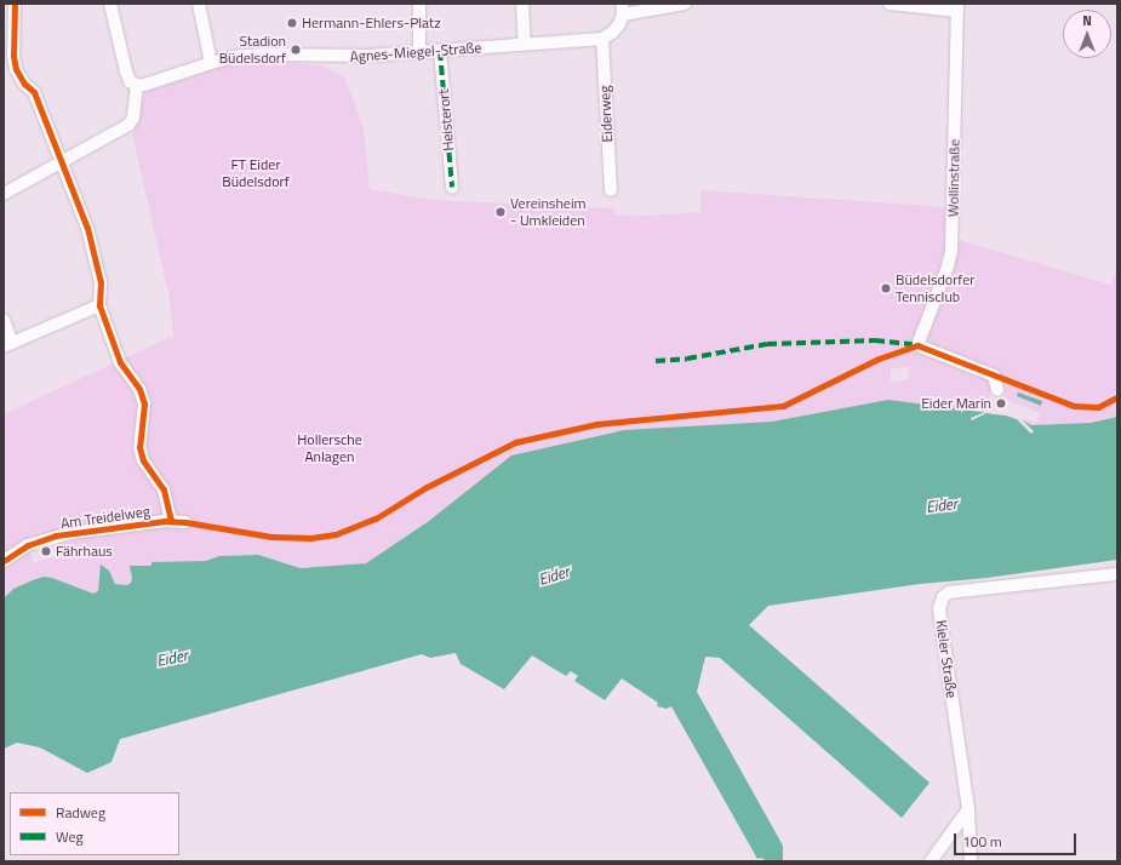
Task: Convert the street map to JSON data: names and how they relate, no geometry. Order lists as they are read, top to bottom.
{
  "streets": {
    "street": [
      "Agnes-Miegel-Straße",
      "Eiderweg",
      "Heisterort",
      "Wollinstraße",
      "Am Treidelweg",
      "Kieler Straße"
    ]
  },
  "crossings": [
    ["Agnes-Miegel-Straße", "Eiderweg"],
    ["Agnes-Miegel-Straße", "Heisterort"]
  ],
  "water": ["Eider"],
  "parks": ["FT Eider Büdelsdorf", "Hollersche Anlagen"],
  "places": [
    "Hermann-Ehlers-Platz",
    "Stadion Büdelsdorf",
    "Vereinsheim - Umkleiden",
    "Büdelsdorfer Tennisclub",
    "Eider Marin",
    "Fährhaus"
  ],
  "legend": ["Radweg", "Weg"],
  "scale_bar": "100 m",
  "north": "top"
}
